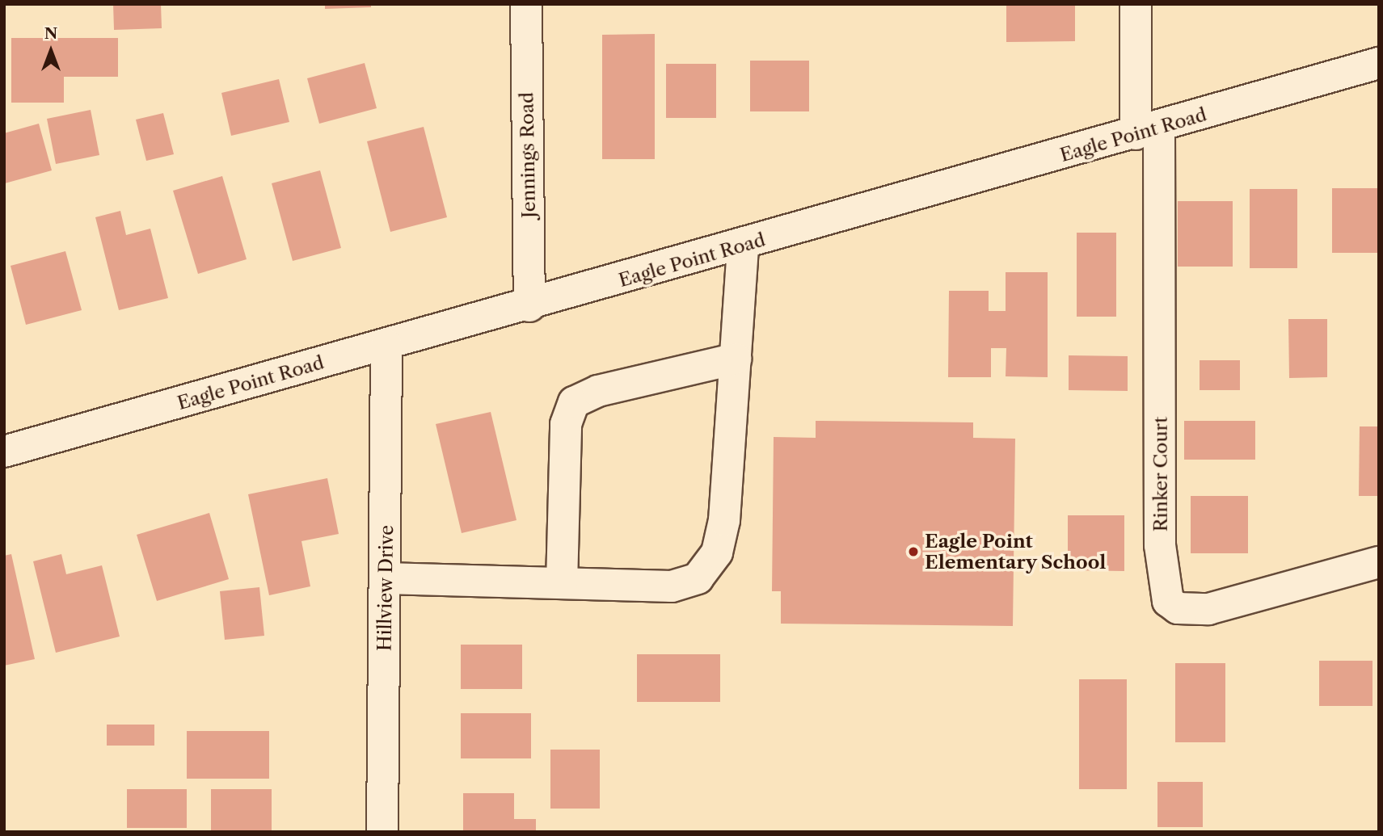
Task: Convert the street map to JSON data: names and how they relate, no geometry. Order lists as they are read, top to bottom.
{
  "streets": {
    "street": [
      "Eagle Point Road",
      "Jennings Road",
      "Rinker Court",
      "Hillview Drive"
    ]
  },
  "crossings": [
    ["Eagle Point Road", "Jennings Road"],
    ["Eagle Point Road", "Rinker Court"],
    ["Eagle Point Road", "Hillview Drive"]
  ],
  "places": ["Eagle Point Elementary School"],
  "north": "top"
}
